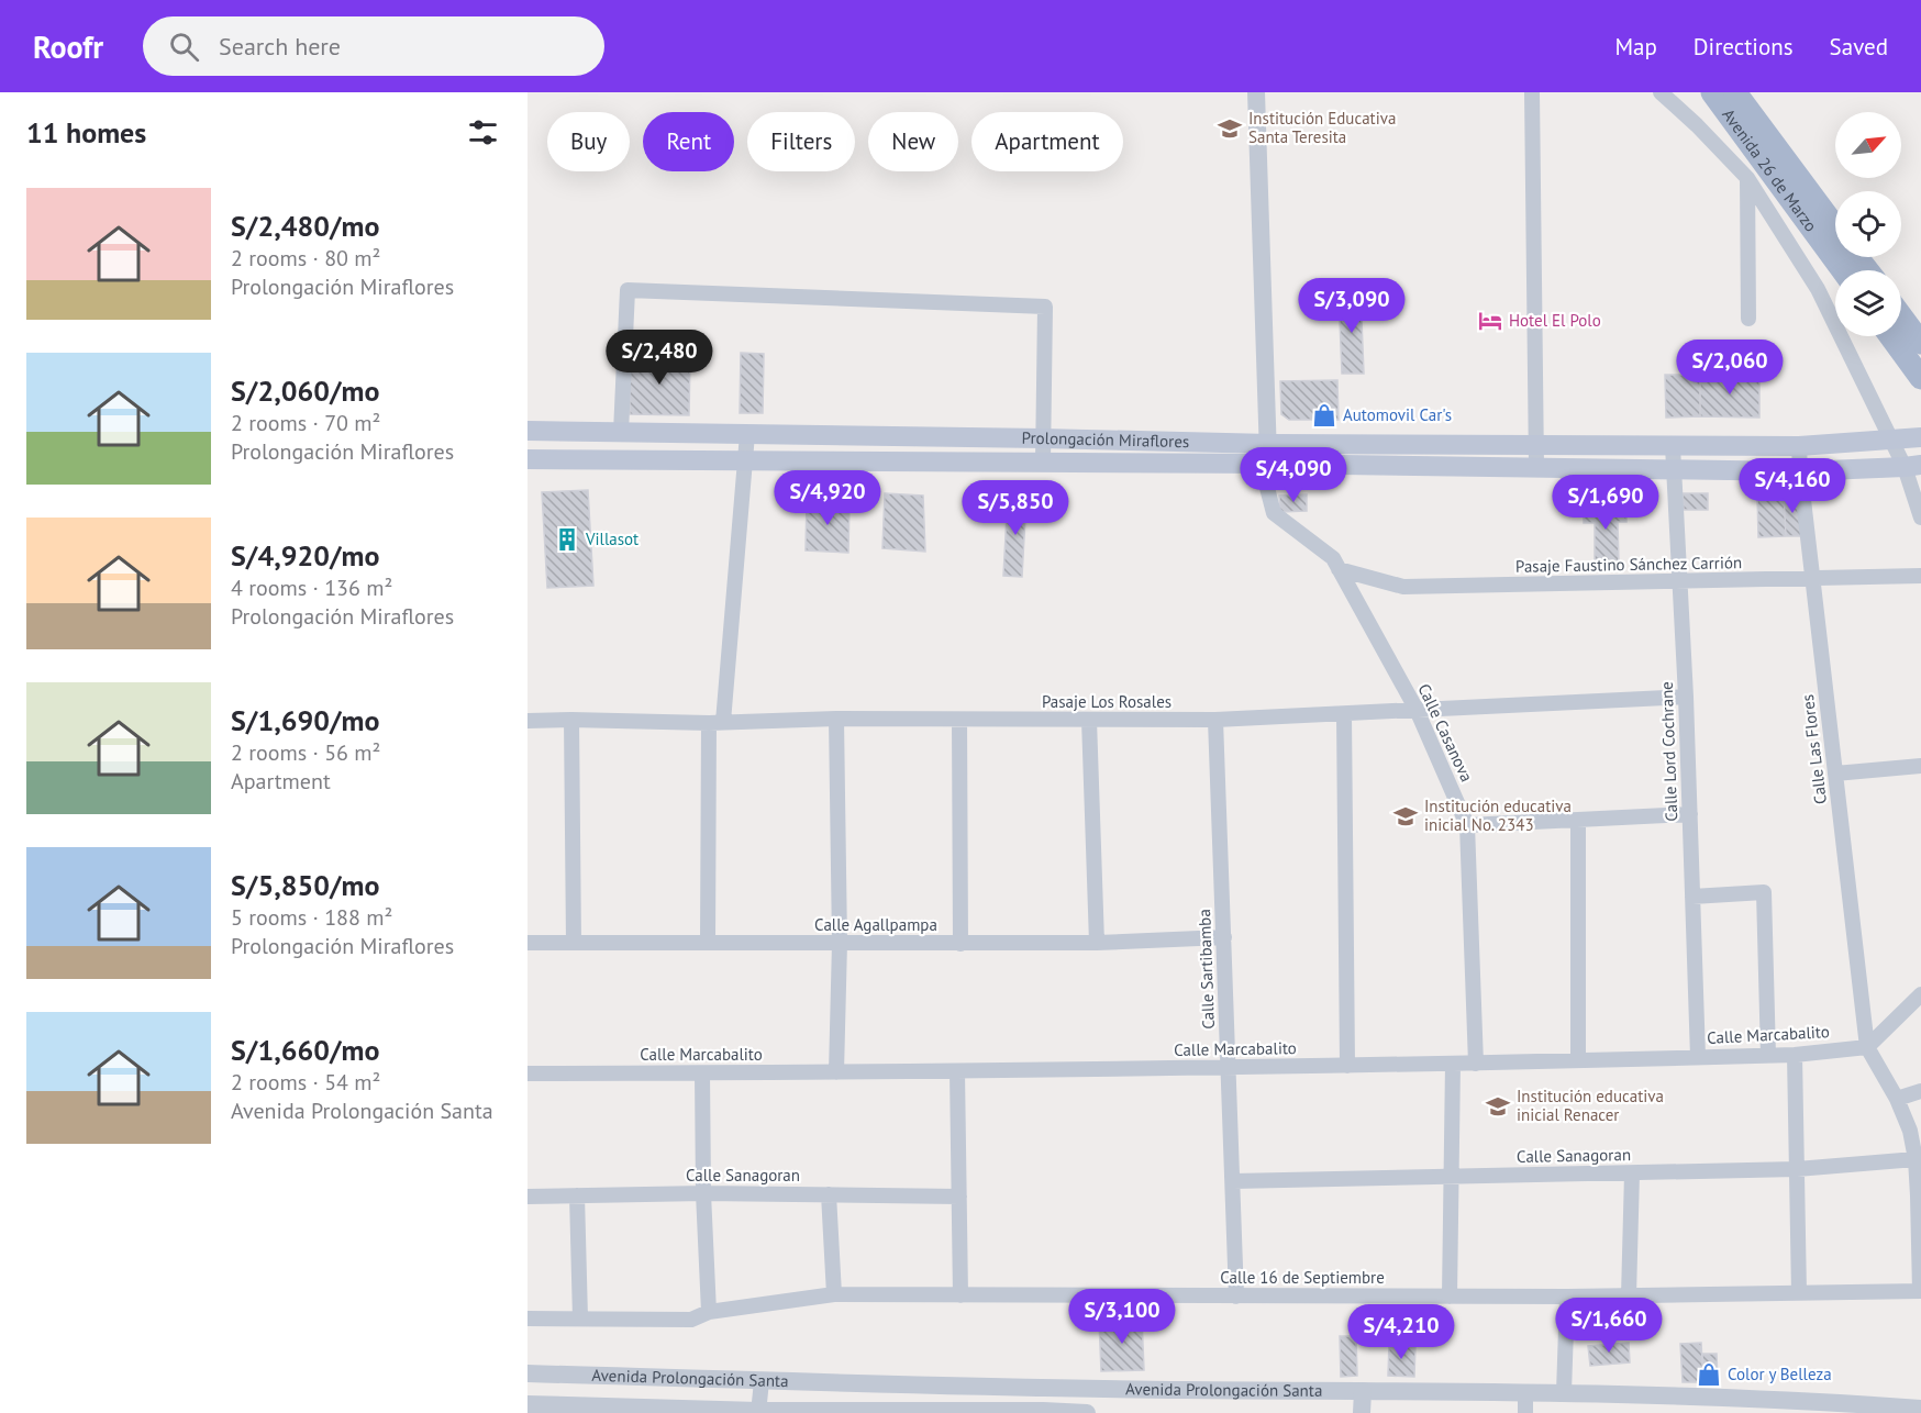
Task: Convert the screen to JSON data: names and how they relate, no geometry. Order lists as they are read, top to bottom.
{
  "streets": {
    "main road": ["Avenida 26 de Marzo", "Prolongación Miraflores"],
    "street": [
      "Pasaje Faustino Sánchez Carrión",
      "Pasaje Los Rosales",
      "Calle Casanova",
      "Calle Las Flores",
      "Calle Lord Cochrane",
      "Calle Agallpampa",
      "Calle Sartibamba",
      "Calle Marcabalito",
      "Calle Sanagoran",
      "Calle 16 de Septiembre",
      "Avenida Prolongación Santa"
    ]
  },
  "crossings": [
    ["Prolongación Miraflores", "Calle Casanova"],
    ["Prolongación Miraflores", "Calle Las Flores"],
    ["Prolongación Miraflores", "Calle Lord Cochrane"],
    ["Pasaje Faustino Sánchez Carrión", "Calle Casanova"],
    ["Pasaje Faustino Sánchez Carrión", "Calle Las Flores"],
    ["Pasaje Faustino Sánchez Carrión", "Calle Lord Cochrane"],
    ["Pasaje Los Rosales", "Calle Casanova"],
    ["Pasaje Los Rosales", "Calle Lord Cochrane"],
    ["Pasaje Los Rosales", "Calle Sartibamba"],
    ["Calle Casanova", "Calle Marcabalito"],
    ["Calle Las Flores", "Calle Marcabalito"],
    ["Calle Lord Cochrane", "Calle Marcabalito"],
    ["Calle Agallpampa", "Calle Sartibamba"],
    ["Calle Sartibamba", "Calle Marcabalito"],
    ["Calle Sartibamba", "Calle Sanagoran"],
    ["Calle Sartibamba", "Calle 16 de Septiembre"]
  ],
  "places": {
    "school or university": ["Institución Educativa Santa Teresita", "Institución educativa inicial No. 2343", "Institución educativa inicial Renacer"],
    "hotel": ["Hotel El Polo"],
    "shop": ["Automovil Car's", "Color y Belleza"],
    "building": ["Villasot"]
  },
  "north": "top right",
  "page": {
    "header": "Roofr",
    "search": "Search here",
    "nav": ["Map", "Directions", "Saved"],
    "heading": "11 homes",
    "chip": [
      "Buy",
      "Rent",
      "Filters",
      "New",
      "Apartment"
    ],
    "list": [
      {
        "name": "S/2,480/mo",
        "note": "2 rooms · 80 m² · Prolongación Miraflores"
      },
      {
        "name": "S/2,060/mo",
        "note": "2 rooms · 70 m² · Prolongación Miraflores"
      },
      {
        "name": "S/4,920/mo",
        "note": "4 rooms · 136 m² · Prolongación Miraflores"
      },
      {
        "name": "S/1,690/mo",
        "note": "2 rooms · 56 m² · Apartment"
      },
      {
        "name": "S/5,850/mo",
        "note": "5 rooms · 188 m² · Prolongación Miraflores"
      },
      {
        "name": "S/1,660/mo",
        "note": "2 rooms · 54 m² · Avenida Prolongación Santa"
      }
    ],
    "price": [
      "S/3,090",
      "S/2,480",
      "S/2,060",
      "S/4,090",
      "S/4,160",
      "S/4,920",
      "S/1,690",
      "S/5,850",
      "S/3,100",
      "S/1,660",
      "S/4,210"
    ]
  }
}
